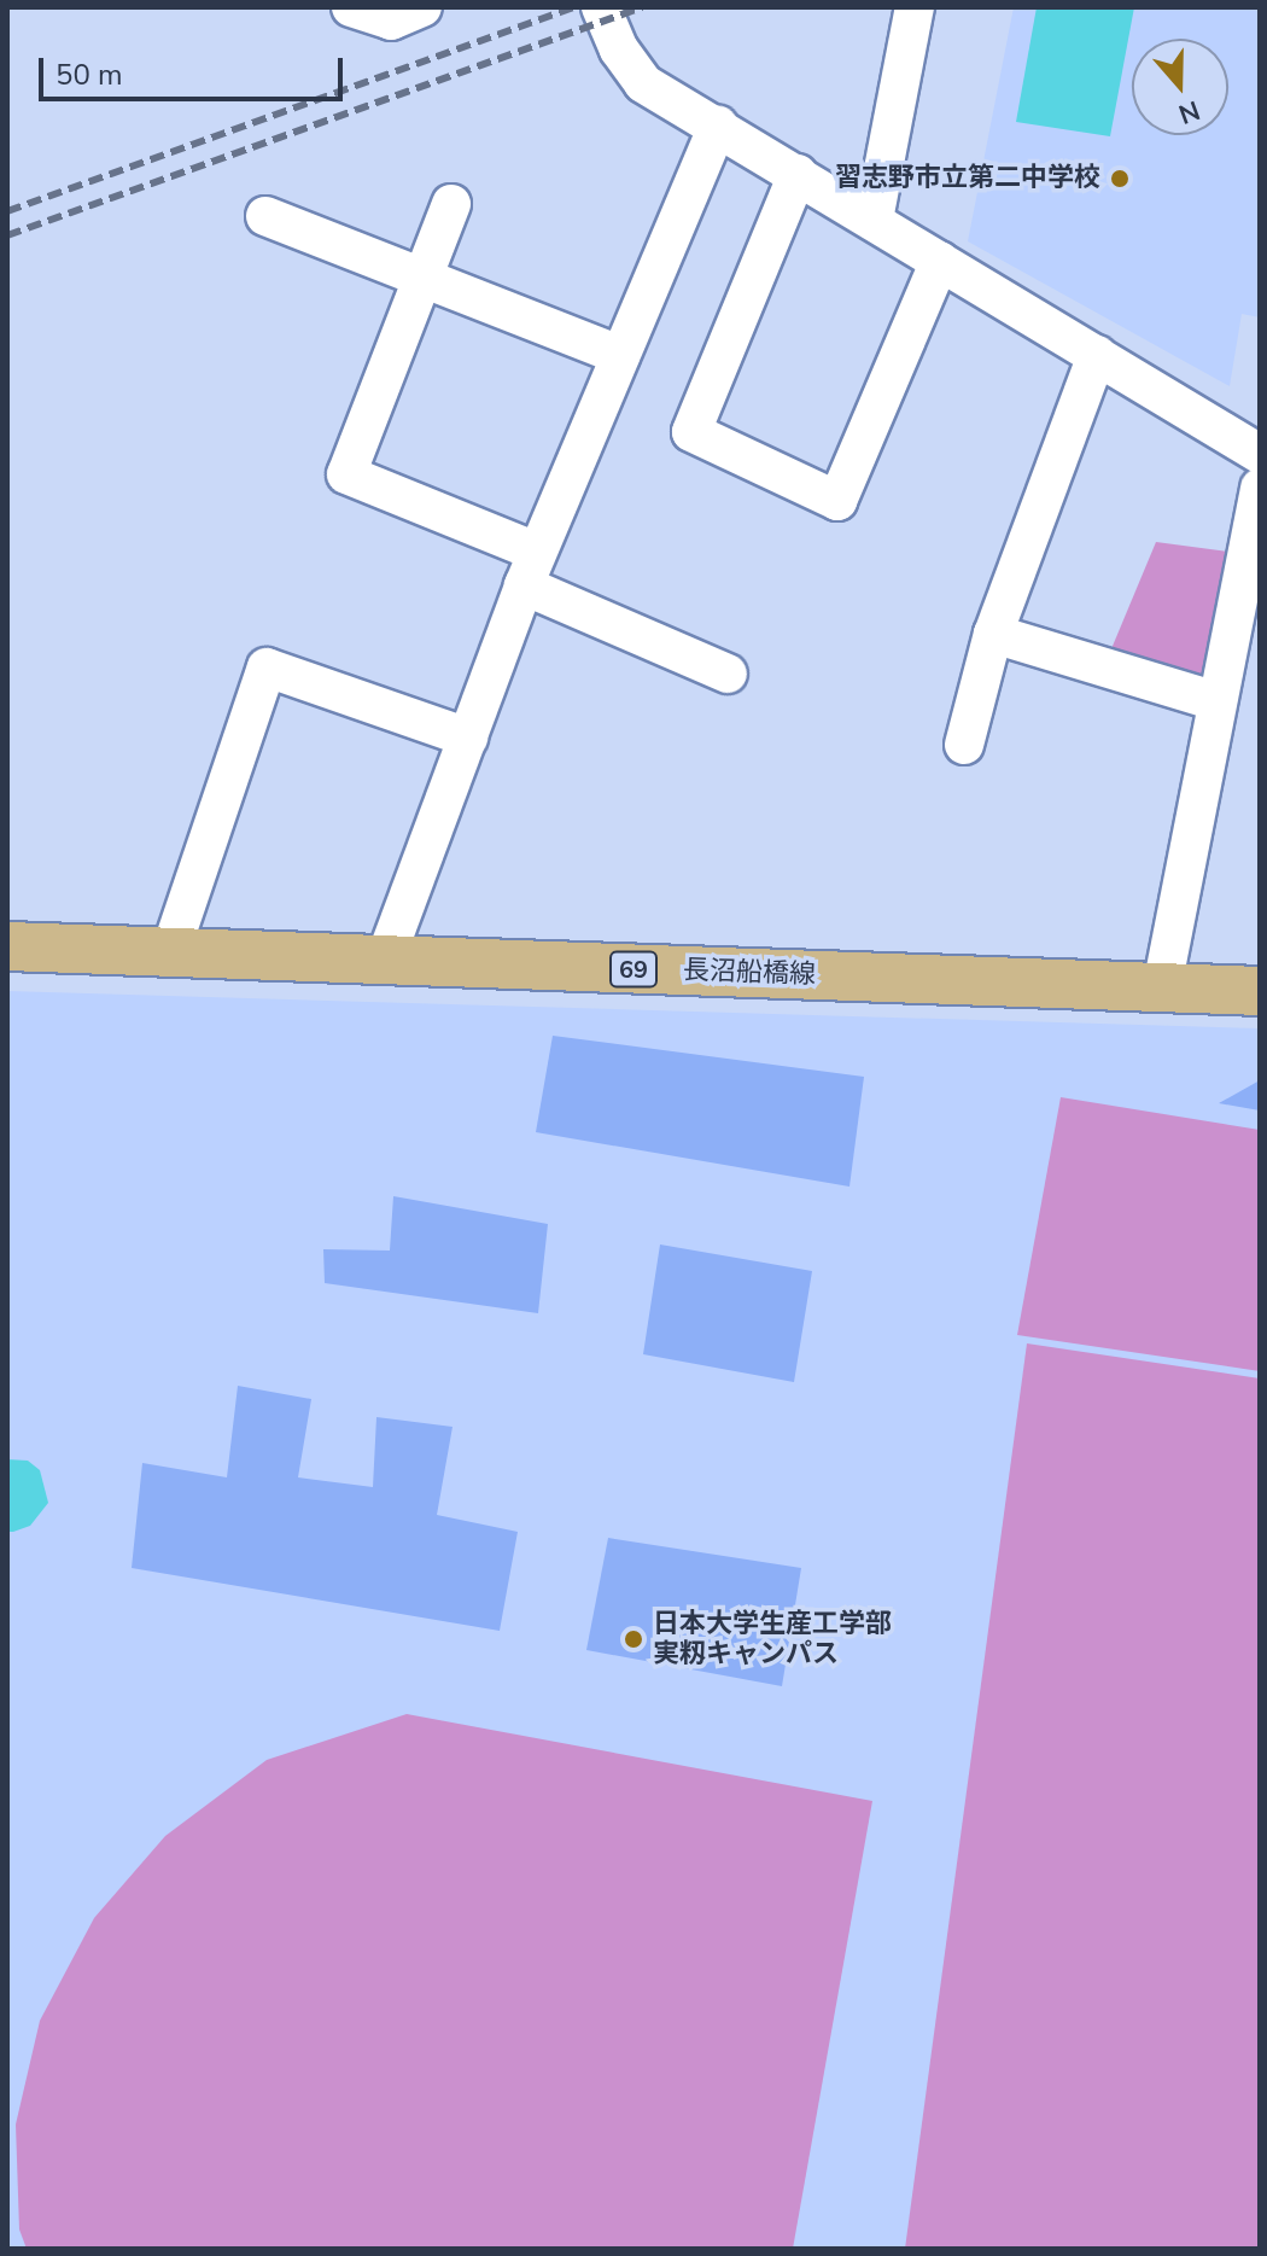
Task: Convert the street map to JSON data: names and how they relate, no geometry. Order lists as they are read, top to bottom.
{
  "streets": {
    "main road": ["69", "長沼船橋線"]
  },
  "places": ["習志野市立第二中学校", "日本大学生産工学部 実籾キャンパス"],
  "scale_bar": "50 m",
  "north": "bottom"
}
